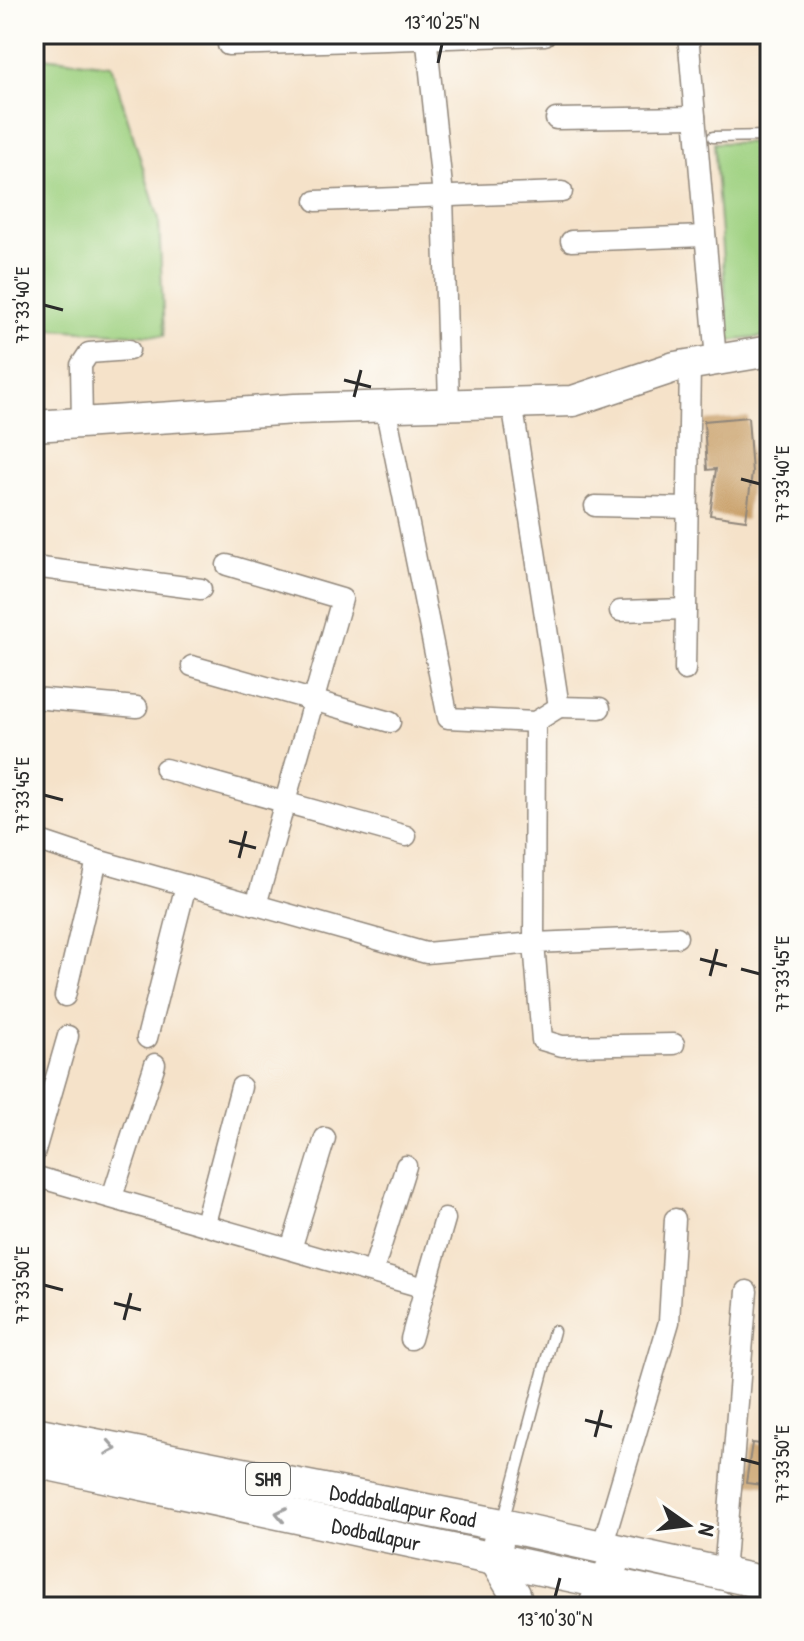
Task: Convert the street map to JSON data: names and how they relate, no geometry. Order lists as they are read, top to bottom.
{
  "streets": {
    "main road": ["SH9", "Doddaballapur Road", "Dodballapur"]
  },
  "one_way": ["Doddaballapur Road", "Dodballapur"],
  "north": "right",
  "coordinates": [
    "13°10'25\"N",
    "77°33'40\"E",
    "77°33'45\"E",
    "77°33'50\"E",
    "13°10'30\"N"
  ]
}
